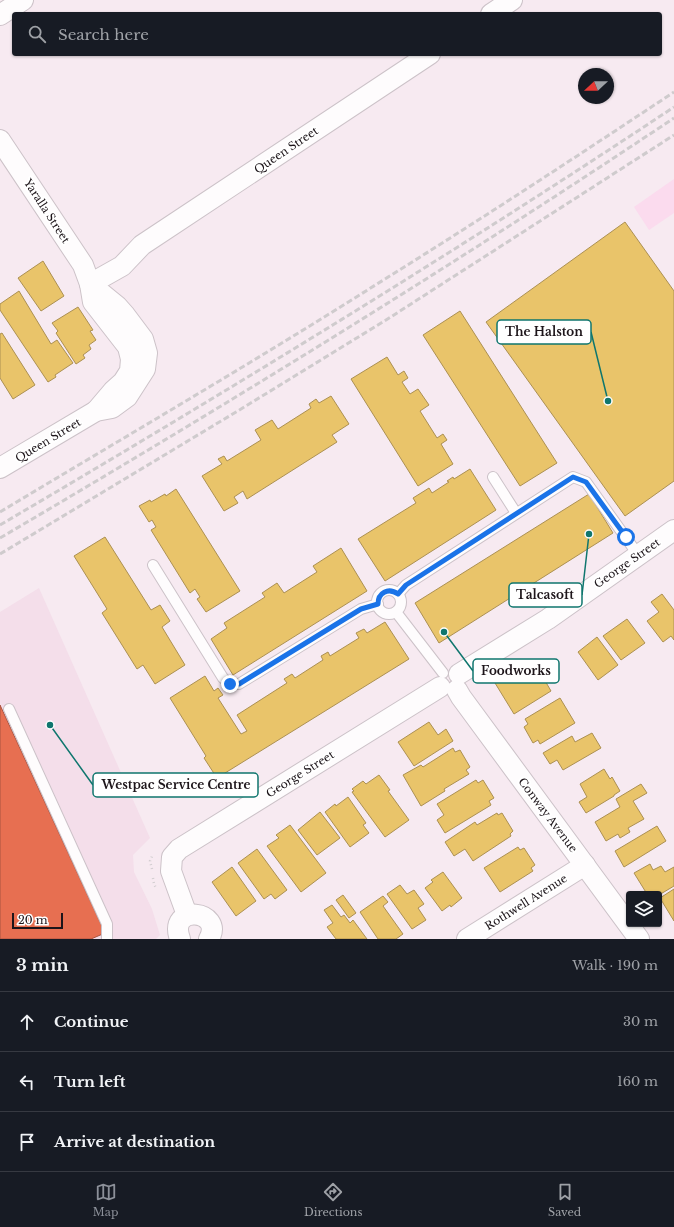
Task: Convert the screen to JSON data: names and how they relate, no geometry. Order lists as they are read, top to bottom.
{
  "streets": {
    "street": [
      "Queen Street",
      "Yaralla Street",
      "George Street",
      "Conway Avenue",
      "Rothwell Avenue"
    ]
  },
  "crossings": [
    ["Queen Street", "Yaralla Street"],
    ["George Street", "Conway Avenue"],
    ["Conway Avenue", "Rothwell Avenue"]
  ],
  "places": [
    "The Halston",
    "Talcasoft",
    "Foodworks",
    "Westpac Service Centre"
  ],
  "scale_bar": "20 m",
  "north": "left",
  "page": {
    "search": "Search here",
    "scale": "20 m",
    "heading": ["3 min", "Walk · 190 m"],
    "list": [
      ["Continue", "30 m"],
      ["Turn left", "160 m"],
      "Arrive at destination"
    ],
    "nav": ["Map", "Directions", "Saved"]
  }
}
